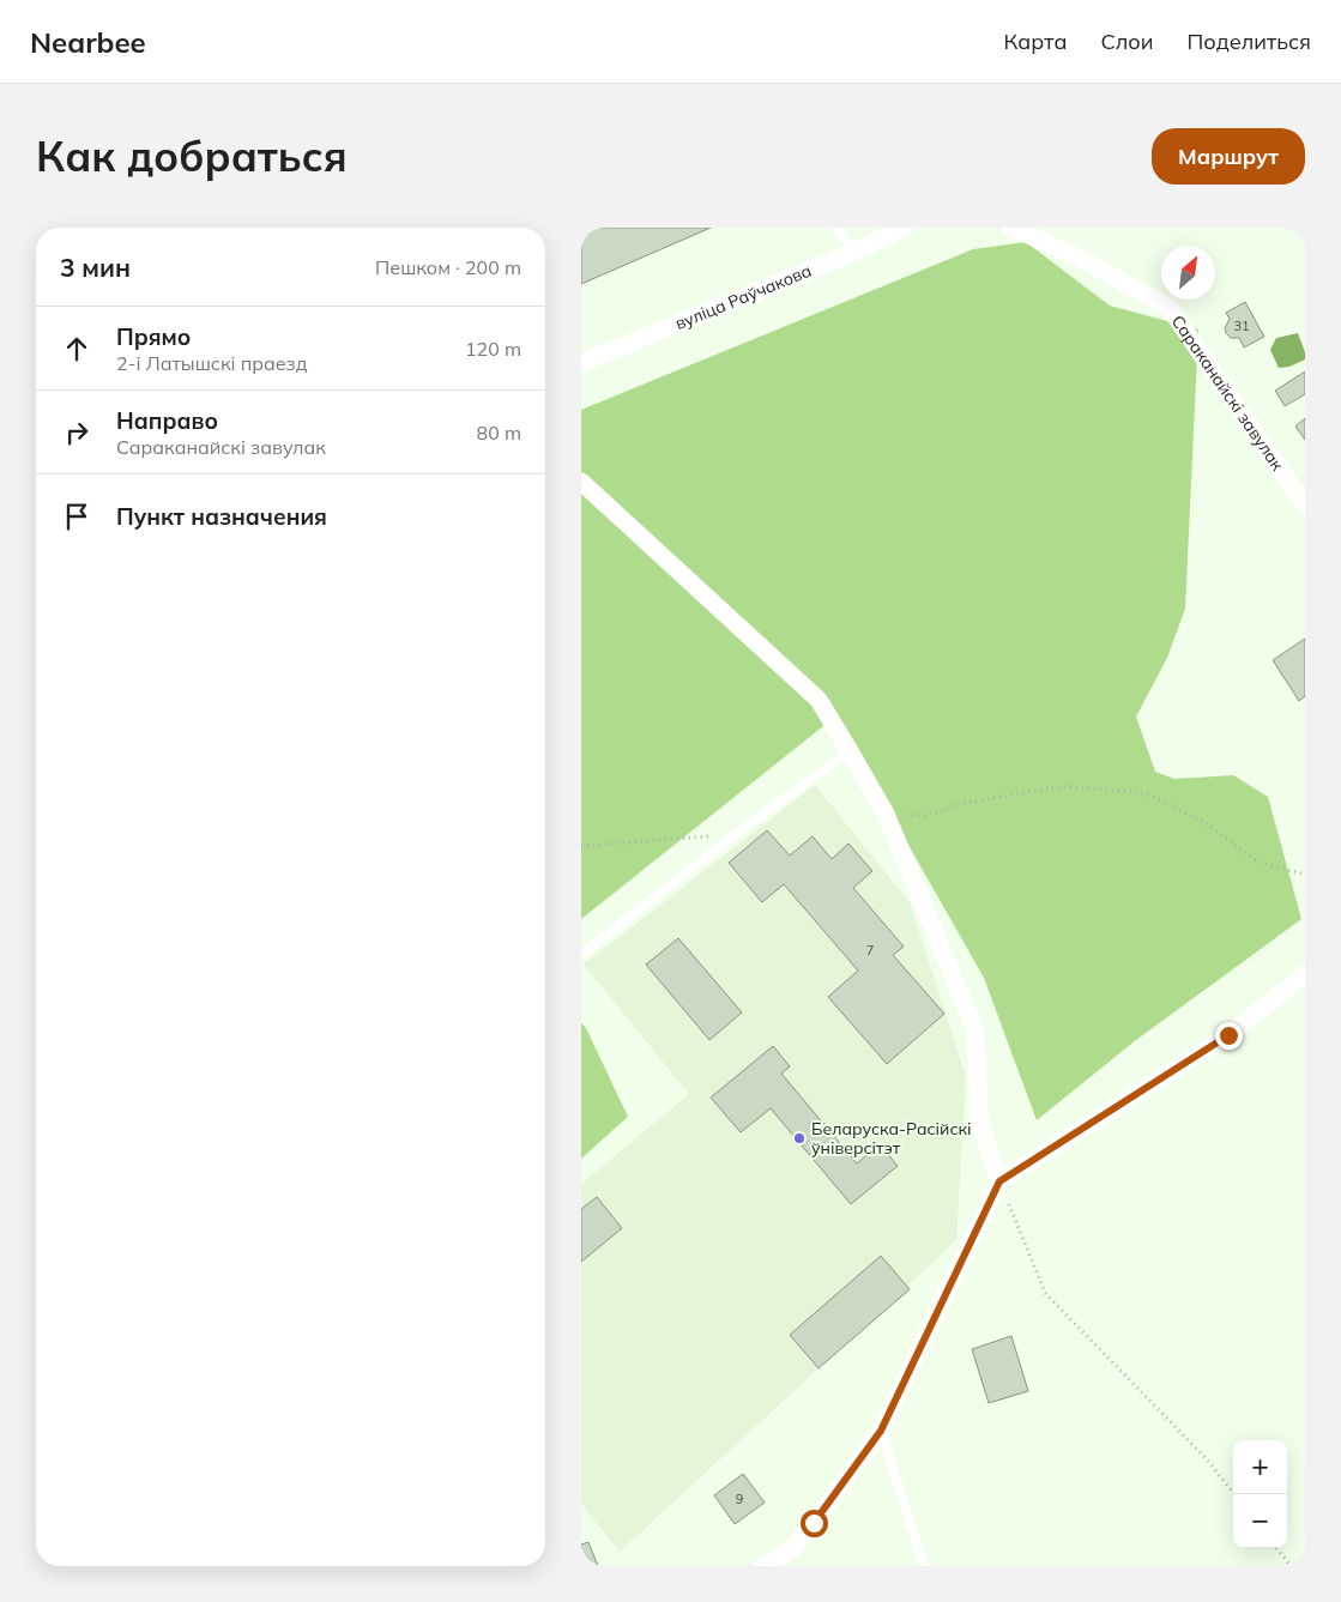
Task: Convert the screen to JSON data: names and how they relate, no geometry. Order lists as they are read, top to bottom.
{
  "streets": {
    "street": ["вуліца Раўчакова", "Сараканайскі завулак"]
  },
  "places": ["Беларуска-Расійскі ўніверсітэт"],
  "house_numbers": ["31", "7", "9"],
  "north": "top right",
  "page": {
    "header": "Nearbee",
    "nav": ["Карта", "Слои", "Поделиться"],
    "buttons": "Маршрут",
    "title": "Как добраться",
    "heading": ["3 мин", "Пешком · 200 m"],
    "list": [
      ["Прямо", "2-і Латышскі праезд", "120 m"],
      ["Направо", "Сараканайскі завулак", "80 m"],
      "Пункт назначения"
    ],
    "map_buttons": ["+", "−"]
  }
}
